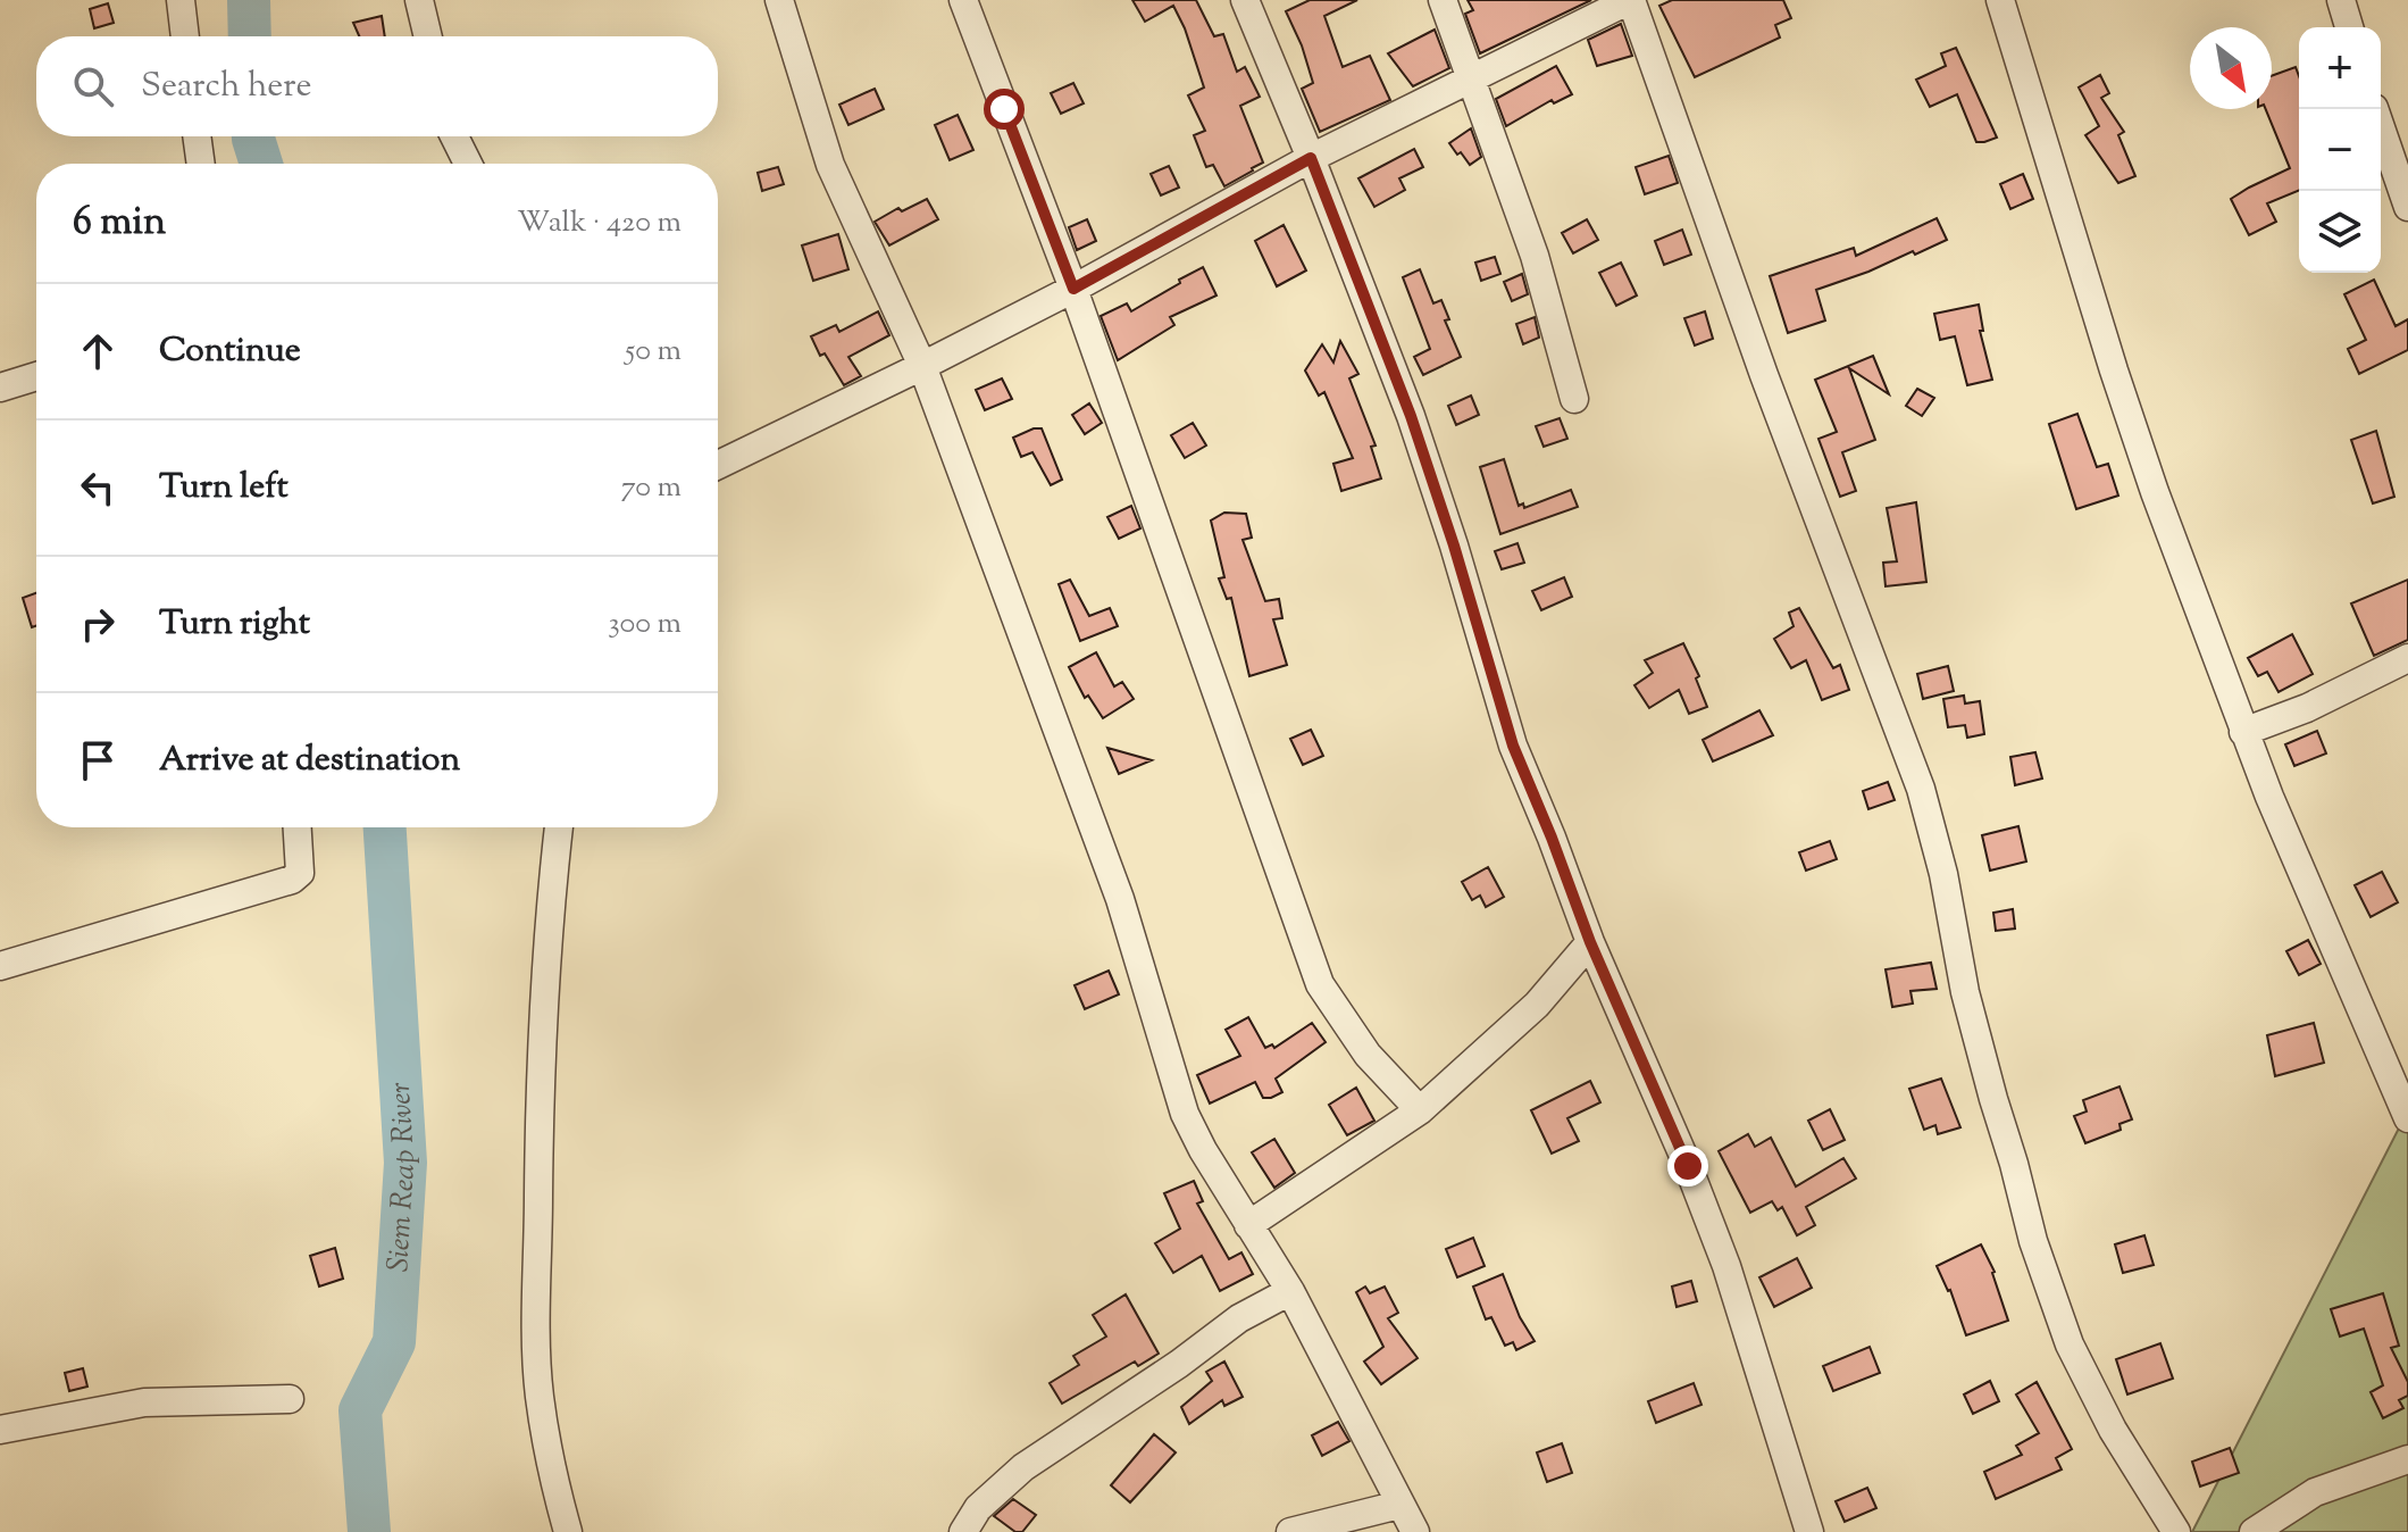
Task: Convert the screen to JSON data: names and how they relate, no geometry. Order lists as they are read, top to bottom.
{
  "water": ["Siem Reap River"],
  "north": "bottom right",
  "page": {
    "map_buttons": ["+", "−"],
    "search": "Search here",
    "heading": ["6 min", "Walk · 420 m"],
    "list": [
      ["Continue", "50 m"],
      ["Turn left", "70 m"],
      ["Turn right", "300 m"],
      "Arrive at destination"
    ]
  }
}
